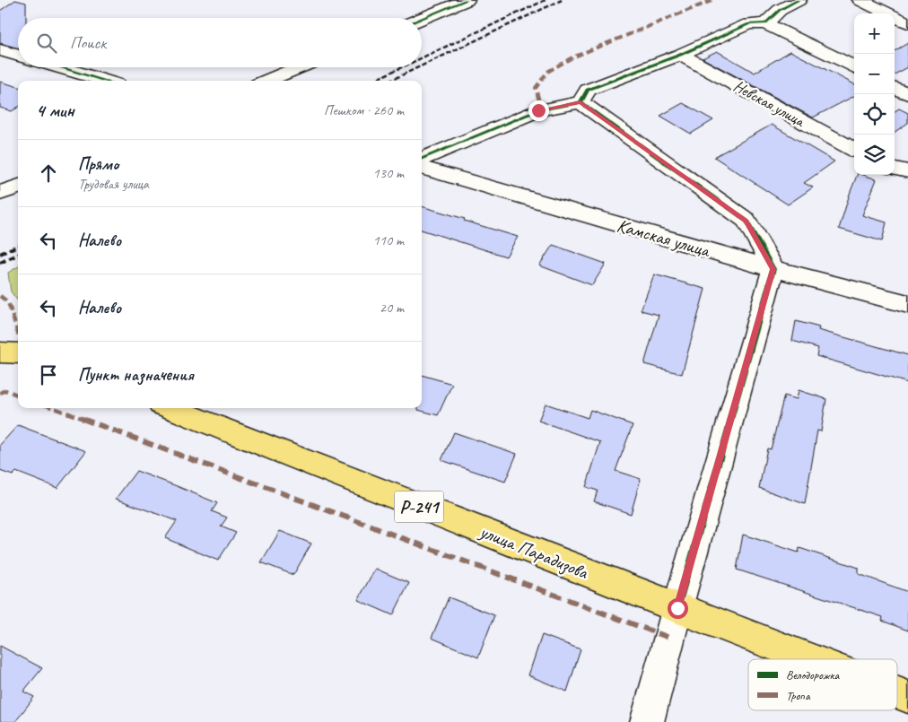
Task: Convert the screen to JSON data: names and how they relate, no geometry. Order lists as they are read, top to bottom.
{
  "streets": {
    "highway": ["Р-241", "улица Парадизова"],
    "street": ["Невская улица", "Камская улица"]
  },
  "legend": ["Велодорожка", "Тропа"],
  "page": {
    "map_buttons": ["+", "−"],
    "search": "Поиск",
    "heading": ["4 мин", "Пешком · 260 m"],
    "list": [
      ["Прямо", "Трудовая улица", "130 m"],
      ["Налево", "110 m"],
      ["Налево", "20 m"],
      "Пункт назначения"
    ]
  }
}
